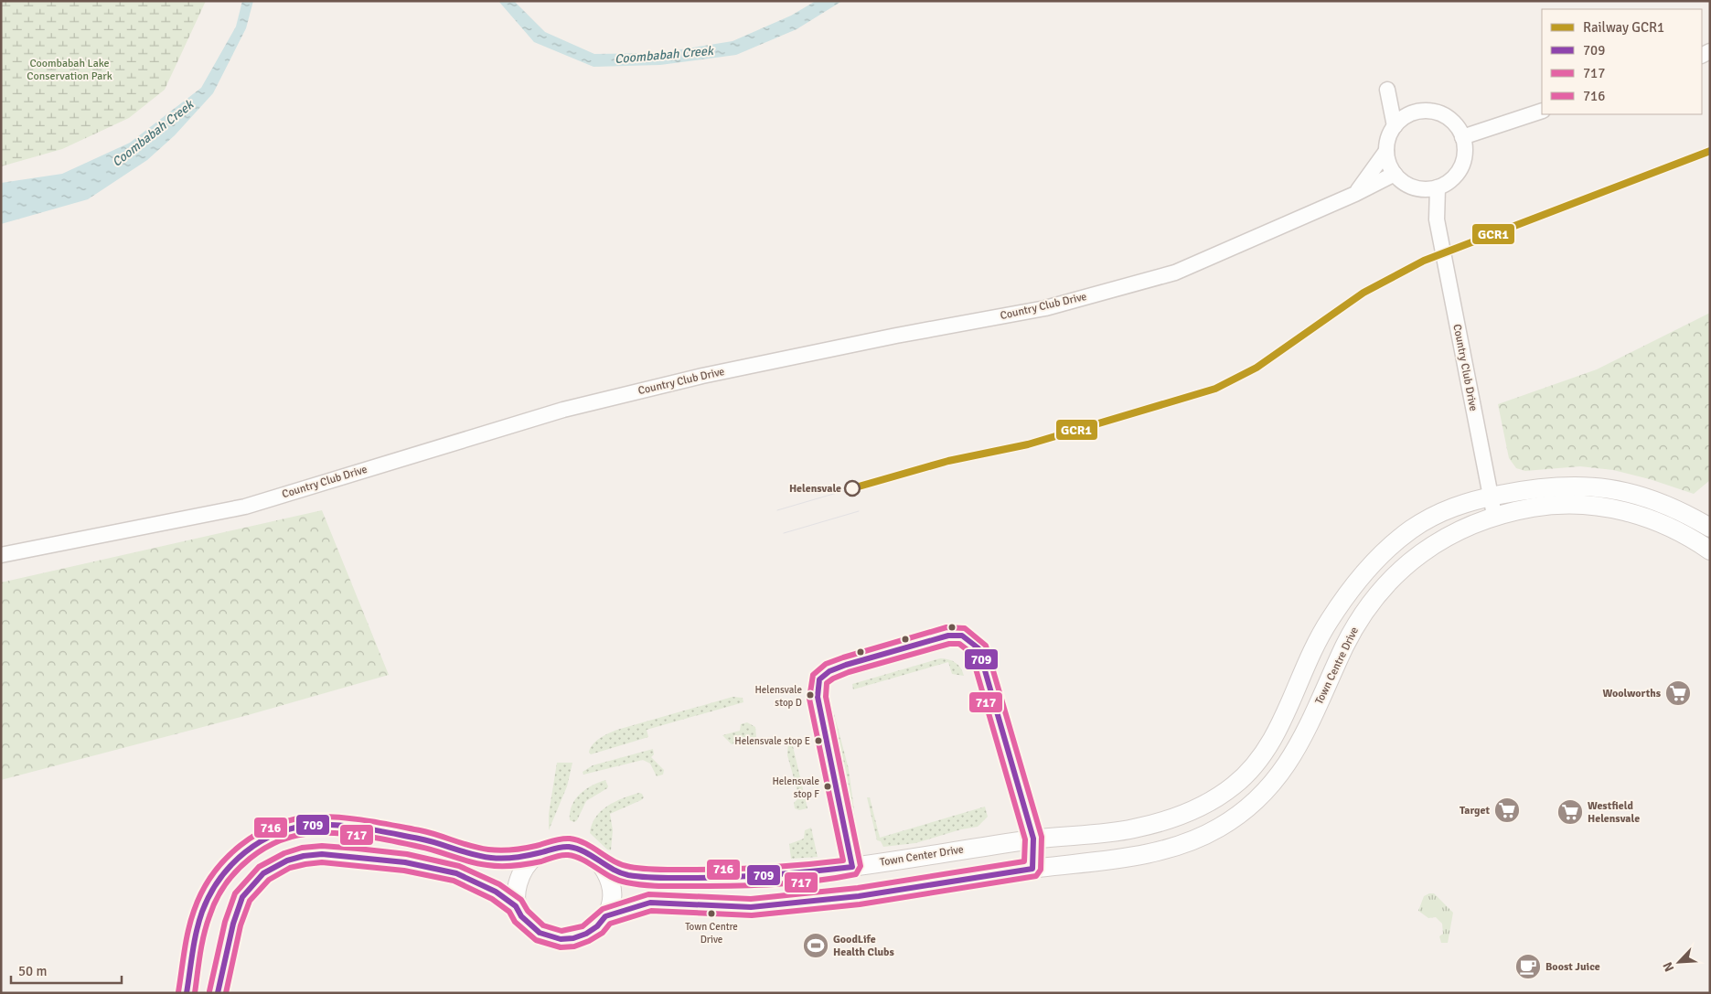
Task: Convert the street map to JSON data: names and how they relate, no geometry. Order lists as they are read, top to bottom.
{
  "streets": {
    "street": ["Country Club Drive", "Town Centre Drive", "Town Center Drive"]
  },
  "crossings": [
    ["Country Club Drive", "Town Centre Drive"],
    ["Country Club Drive", "Town Center Drive"]
  ],
  "water": ["Coombabah Creek"],
  "parks": ["Coombabah Lake Conservation Park"],
  "places": {
    "other": [
      "Helensvale",
      "Helensvale stop D",
      "Helensvale stop E",
      "Helensvale stop F",
      "Town Centre Drive"
    ],
    "supermarket": ["Woolworths", "Target", "Westfield Helensvale"],
    "sports": ["GoodLife Health Clubs"],
    "cafe": ["Boost Juice"]
  },
  "lines": [
    "rail line GCR1",
    "transit line 716",
    "transit line 709",
    "transit line 717"
  ],
  "legend": [
    "Railway GCR1",
    "709",
    "717",
    "716"
  ],
  "scale_bar": "50 m",
  "north": "bottom left"
}
